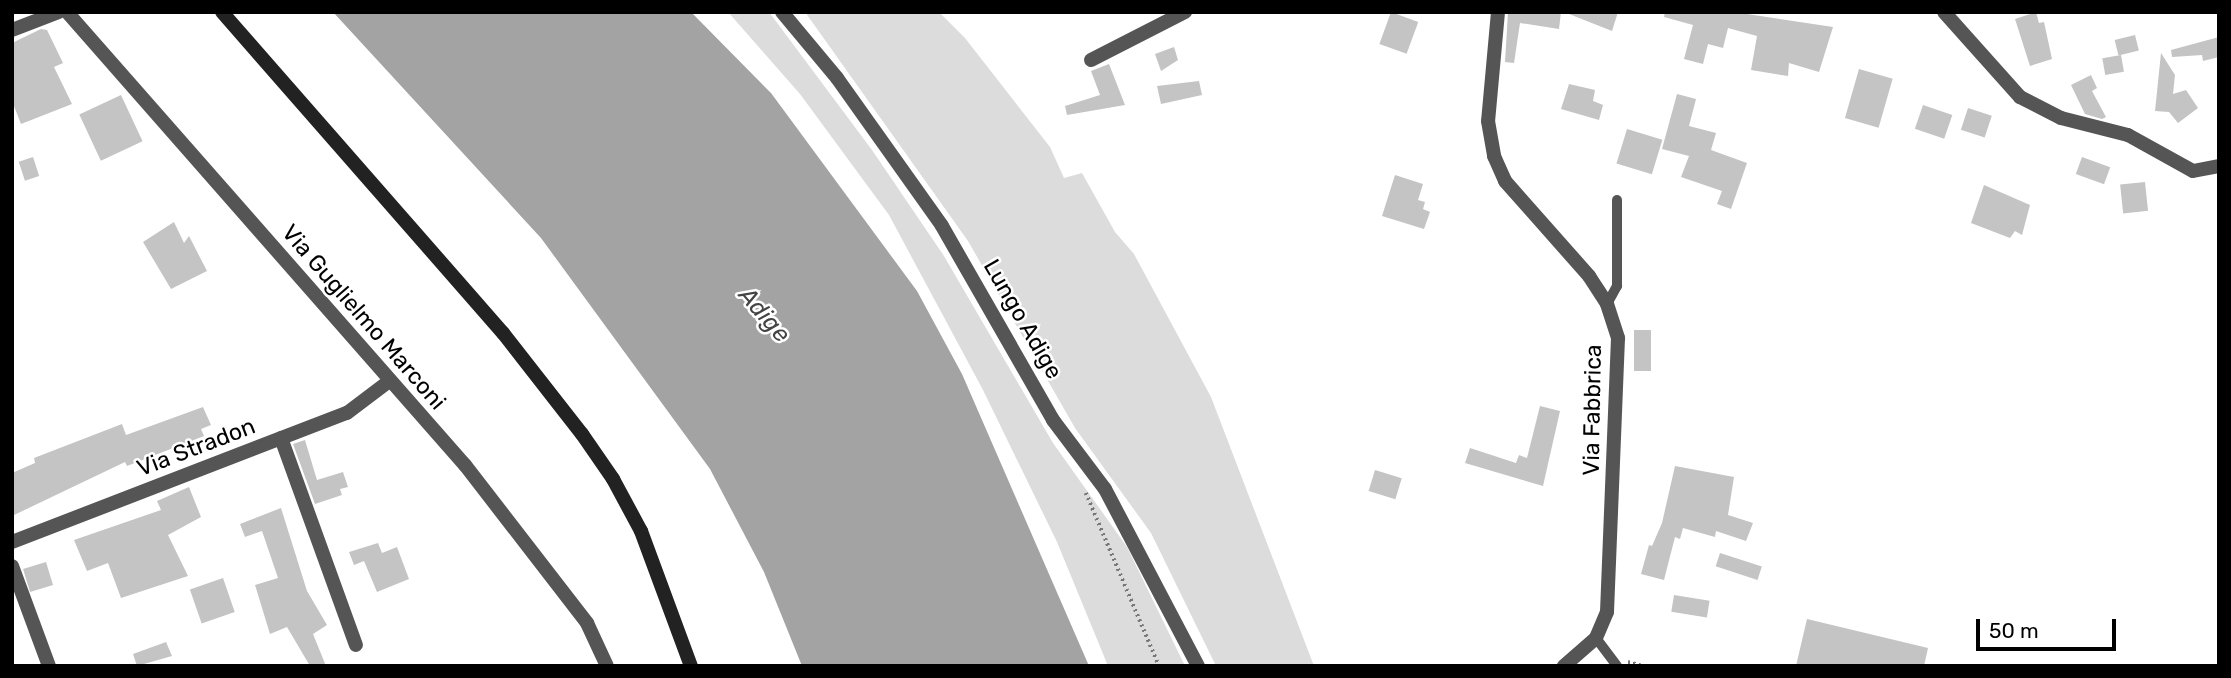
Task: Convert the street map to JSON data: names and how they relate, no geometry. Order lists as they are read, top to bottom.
{
  "streets": {
    "street": [
      "Via Guglielmo Marconi",
      "Lungo Adige",
      "Via Fabbrica",
      "Via Stradon"
    ]
  },
  "crossings": [
    ["Via Guglielmo Marconi", "Via Stradon"]
  ],
  "water": ["Adige"],
  "scale_bar": "50 m"
}
